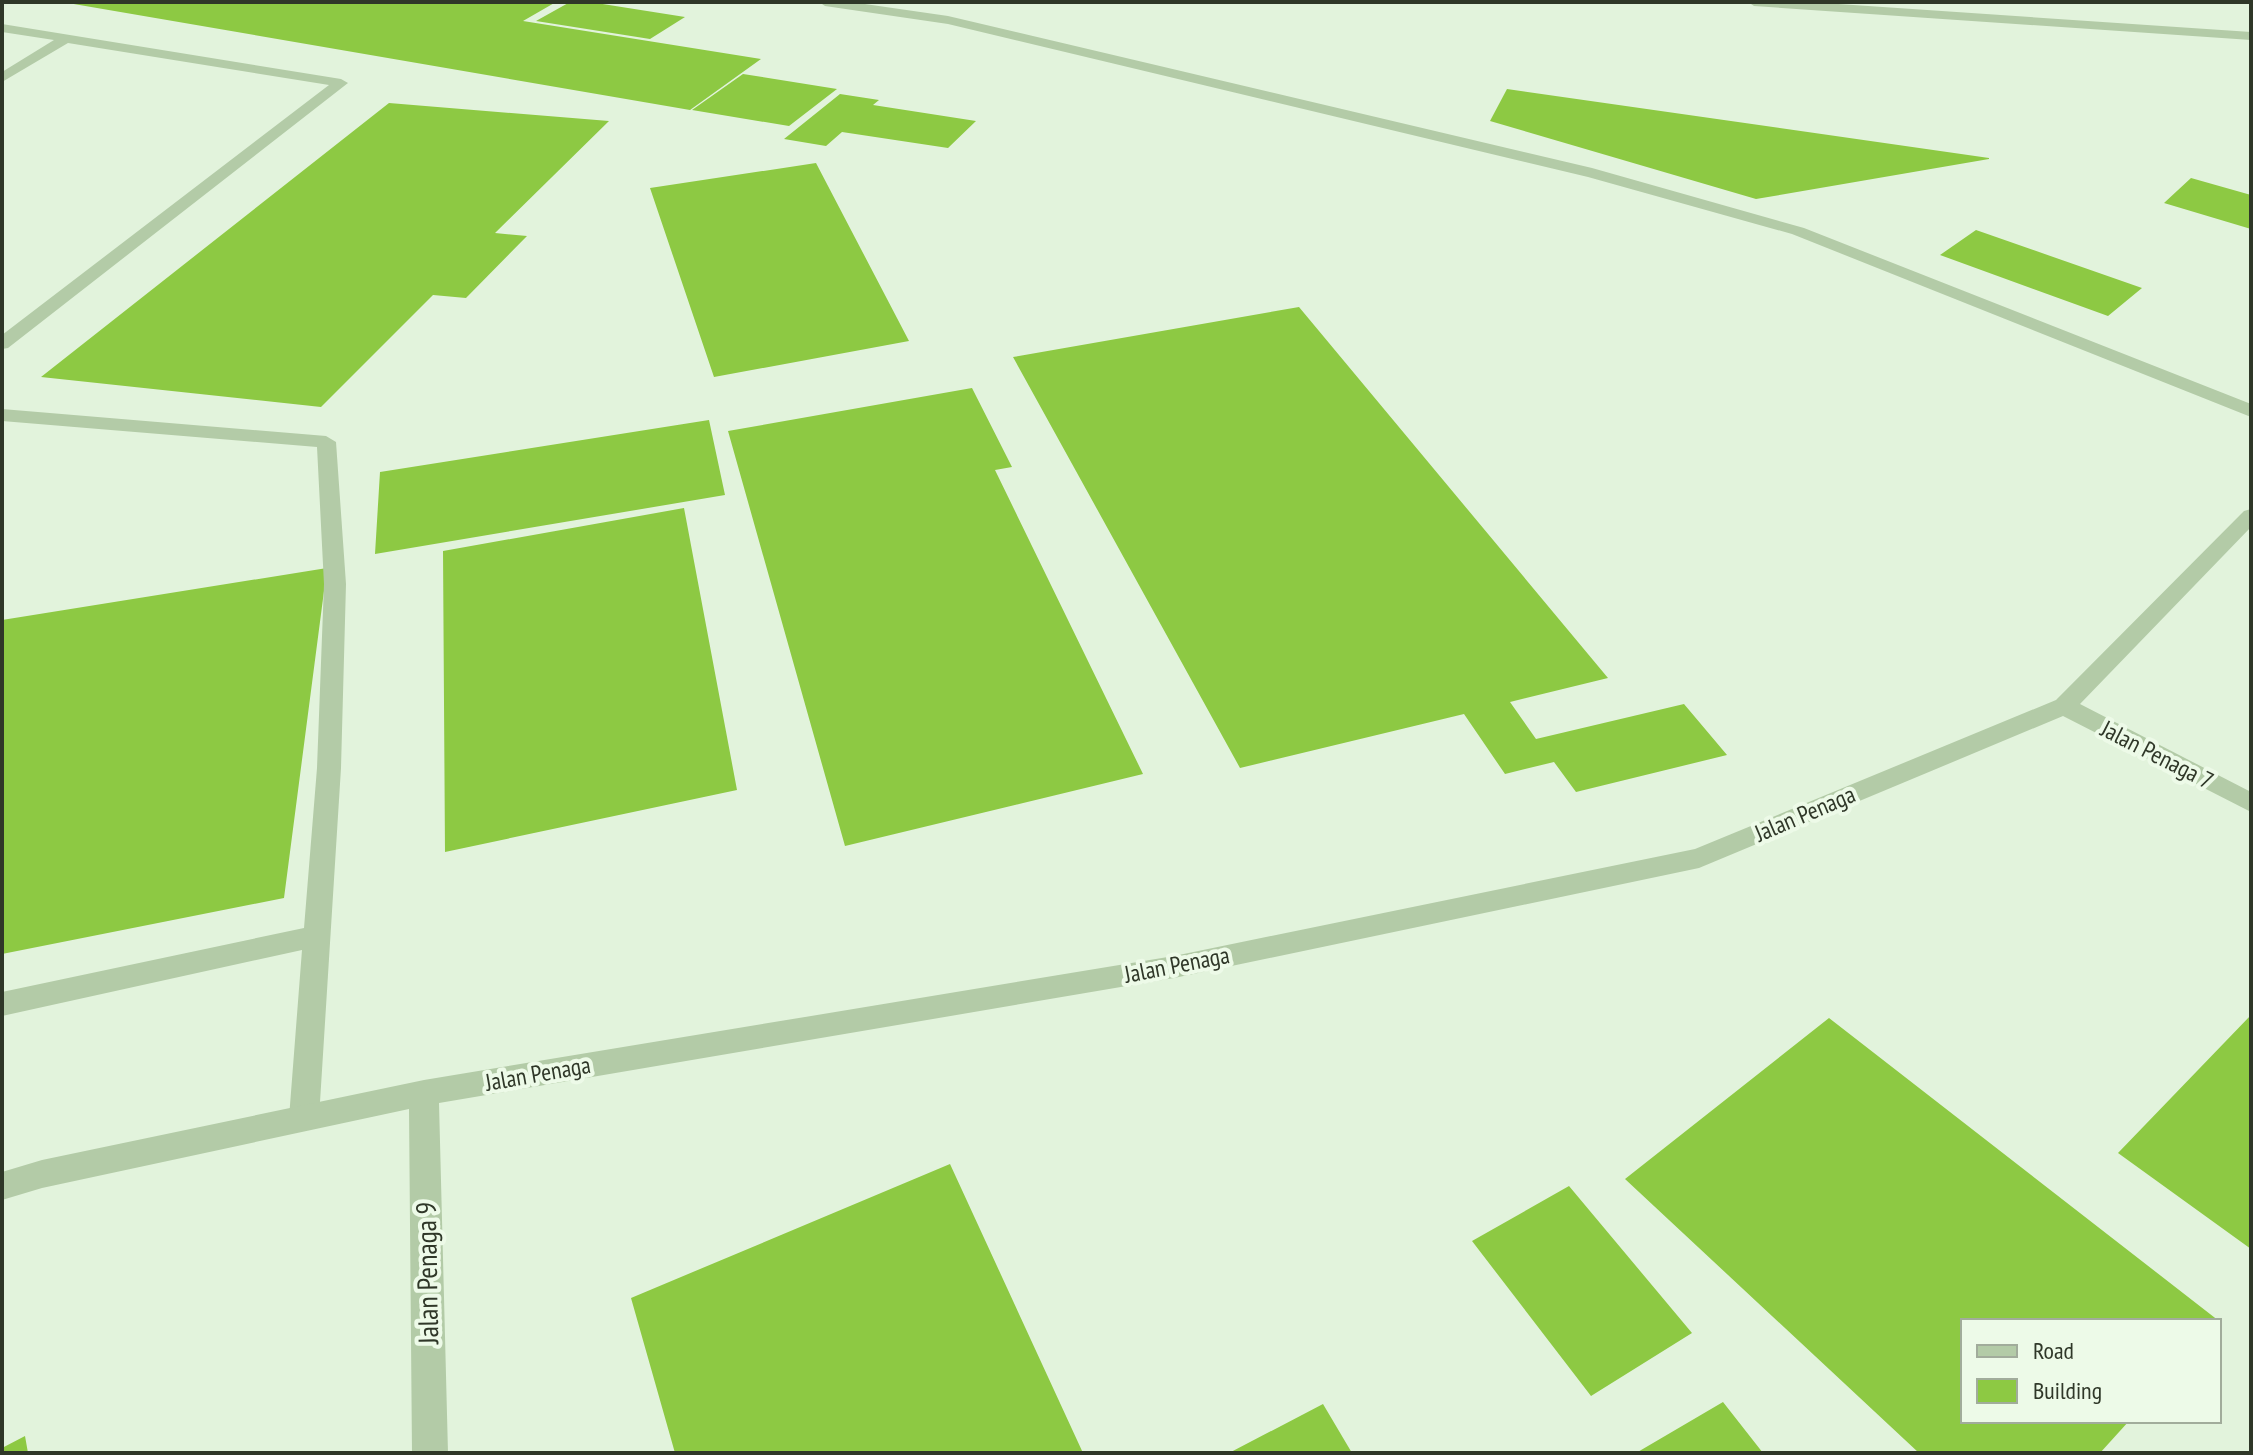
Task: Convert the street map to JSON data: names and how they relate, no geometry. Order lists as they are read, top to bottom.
{
  "streets": {
    "street": ["Jalan Penaga 7", "Jalan Penaga", "Jalan Penaga 9"]
  },
  "crossings": [
    ["Jalan Penaga 7", "Jalan Penaga"],
    ["Jalan Penaga", "Jalan Penaga 9"]
  ],
  "legend": ["Road", "Building"]
}
